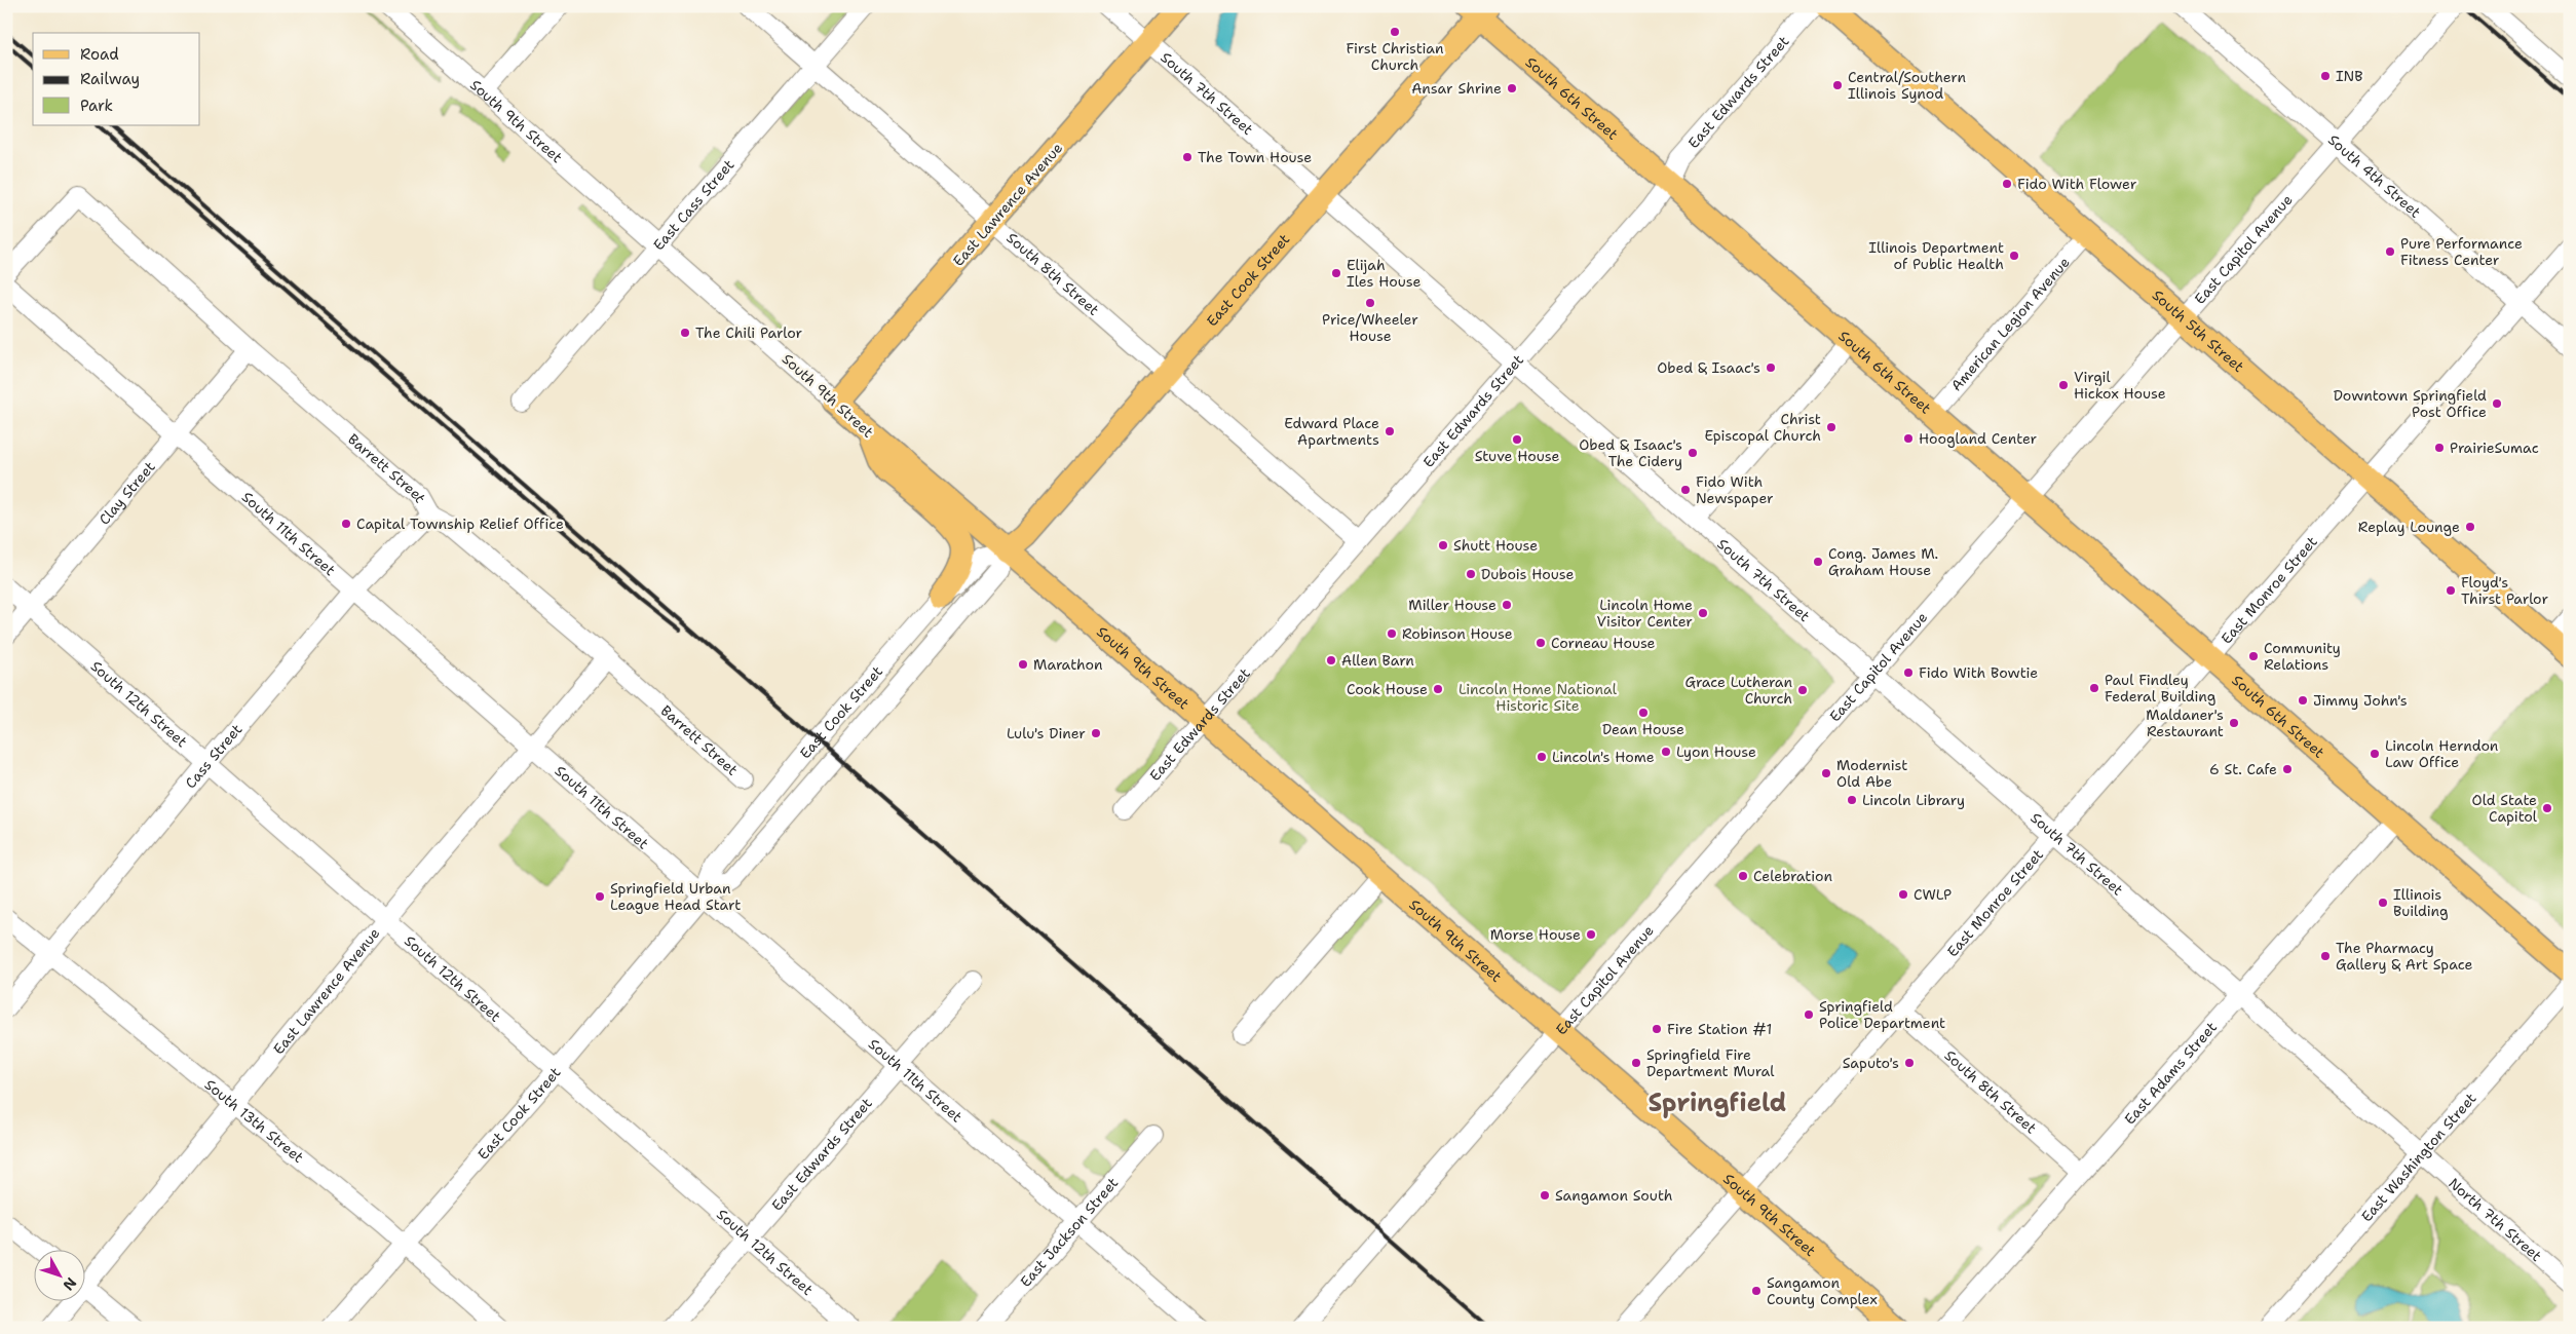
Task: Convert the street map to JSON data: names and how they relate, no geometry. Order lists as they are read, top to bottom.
{
  "streets": {
    "main road": [
      "South 6th Street",
      "South 9th Street",
      "East Lawrence Avenue",
      "East Cook Street",
      "South 5th Street"
    ],
    "street": [
      "East Edwards Street",
      "South 7th Street",
      "South 4th Street",
      "East Cass Street",
      "East Capitol Avenue",
      "South 8th Street",
      "American Legion Avenue",
      "Barrett Street",
      "Clay Street",
      "South 11th Street",
      "East Monroe Street",
      "South 12th Street",
      "Cass Street",
      "East Adams Street",
      "South 13th Street",
      "East Washington Street",
      "North 7th Street",
      "East Jackson Street"
    ]
  },
  "crossings": [
    ["East Edwards Street", "South 7th Street"],
    ["East Edwards Street", "South 6th Street"],
    ["East Edwards Street", "South 9th Street"],
    ["East Edwards Street", "South 8th Street"],
    ["East Edwards Street", "South 11th Street"],
    ["East Edwards Street", "South 12th Street"],
    ["South 7th Street", "East Lawrence Avenue"],
    ["South 7th Street", "East Capitol Avenue"],
    ["South 7th Street", "East Cook Street"],
    ["South 7th Street", "East Monroe Street"],
    ["South 7th Street", "East Adams Street"],
    ["South 7th Street", "East Washington Street"],
    ["South 7th Street", "North 7th Street"],
    ["South 6th Street", "East Capitol Avenue"],
    ["South 6th Street", "East Cook Street"],
    ["South 6th Street", "American Legion Avenue"],
    ["South 6th Street", "East Monroe Street"],
    ["South 6th Street", "East Adams Street"],
    ["South 9th Street", "East Cass Street"],
    ["South 9th Street", "East Lawrence Avenue"],
    ["South 9th Street", "East Capitol Avenue"],
    ["South 9th Street", "East Cook Street"],
    ["South 9th Street", "East Monroe Street"],
    ["South 4th Street", "East Capitol Avenue"],
    ["South 4th Street", "East Monroe Street"],
    ["East Cass Street", "South 8th Street"],
    ["East Lawrence Avenue", "South 8th Street"],
    ["East Lawrence Avenue", "Barrett Street"],
    ["East Lawrence Avenue", "South 11th Street"],
    ["East Lawrence Avenue", "South 12th Street"],
    ["East Lawrence Avenue", "South 13th Street"],
    ["East Capitol Avenue", "South 5th Street"],
    ["South 8th Street", "East Cook Street"],
    ["South 8th Street", "East Monroe Street"],
    ["South 8th Street", "East Adams Street"],
    ["East Cook Street", "South 11th Street"],
    ["East Cook Street", "South 12th Street"],
    ["East Cook Street", "South 13th Street"],
    ["American Legion Avenue", "South 5th Street"],
    ["South 5th Street", "East Monroe Street"],
    ["Barrett Street", "Clay Street"],
    ["Barrett Street", "Cass Street"],
    ["Clay Street", "South 11th Street"],
    ["Clay Street", "South 12th Street"],
    ["South 11th Street", "Cass Street"],
    ["South 11th Street", "East Jackson Street"],
    ["South 12th Street", "Cass Street"],
    ["Cass Street", "South 13th Street"],
    ["East Washington Street", "North 7th Street"]
  ],
  "districts": ["Springfield"],
  "parks": ["Lincoln Home National Historic Site"],
  "places": [
    "First Christian Church",
    "INB",
    "Central/Southern Illinois Synod",
    "Ansar Shrine",
    "The Town House",
    "Fido With Flower",
    "Pure Performance Fitness Center",
    "Illinois Department of Public Health",
    "Elijah Iles House",
    "Price/Wheeler House",
    "The Chili Parlor",
    "Obed & Isaac's",
    "Virgil Hickox House",
    "Downtown Springfield Post Office",
    "Christ Episcopal Church",
    "Edward Place Apartments",
    "Hoogland Center",
    "Stuve House",
    "PrairieSumac",
    "Obed & Isaac's The Cidery",
    "Fido With Newspaper",
    "Capital Township Relief Office",
    "Replay Lounge",
    "Shutt House",
    "Cong. James M. Graham House",
    "Dubois House",
    "Floyd's Thirst Parlor",
    "Miller House",
    "Lincoln Home Visitor Center",
    "Robinson House",
    "Corneau House",
    "Community Relations",
    "Allen Barn",
    "Marathon",
    "Fido With Bowtie",
    "Paul Findley Federal Building",
    "Cook House",
    "Grace Lutheran Church",
    "Jimmy John's",
    "Dean House",
    "Maldaner's Restaurant",
    "Lulu's Diner",
    "Lyon House",
    "Lincoln Herndon Law Office",
    "Lincoln's Home",
    "6 St. Cafe",
    "Modernist Old Abe",
    "Lincoln Library",
    "Old State Capitol",
    "Celebration",
    "CWLP",
    "Springfield Urban League Head Start",
    "Illinois Building",
    "Morse House",
    "The Pharmacy Gallery & Art Space",
    "Springfield Police Department",
    "Fire Station #1",
    "Springfield Fire Department Mural",
    "Saputo's",
    "Sangamon South",
    "Sangamon County Complex"
  ],
  "legend": ["Road", "Railway", "Park"],
  "north": "bottom right"
}
